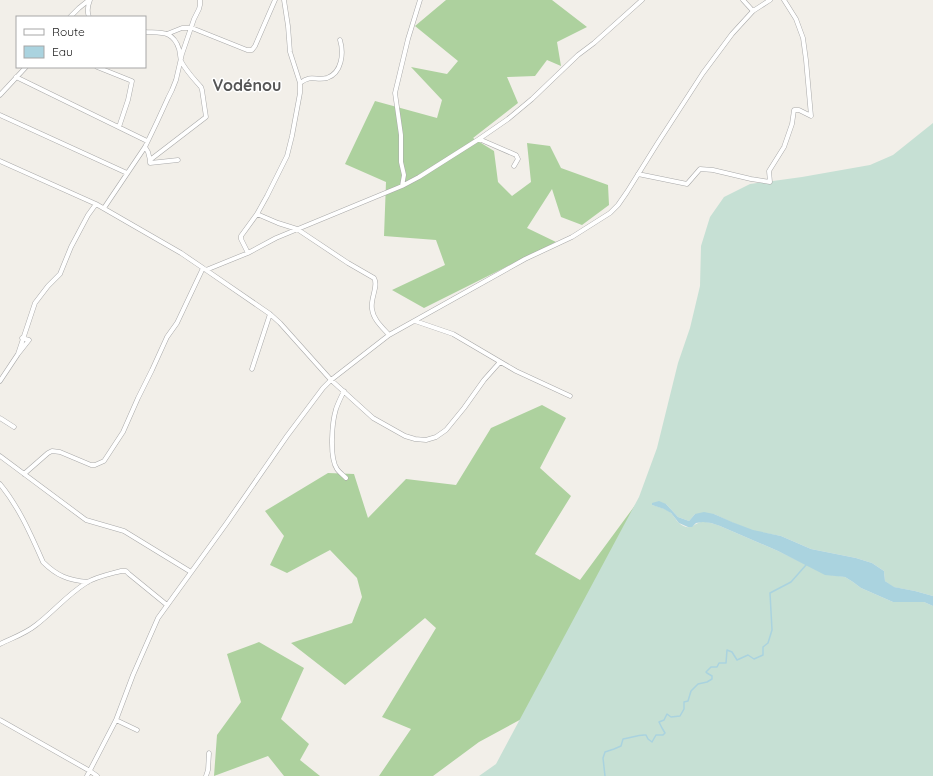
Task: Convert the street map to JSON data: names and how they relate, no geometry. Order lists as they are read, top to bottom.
{
  "districts": ["Vodénou"],
  "legend": ["Route", "Eau"]
}
